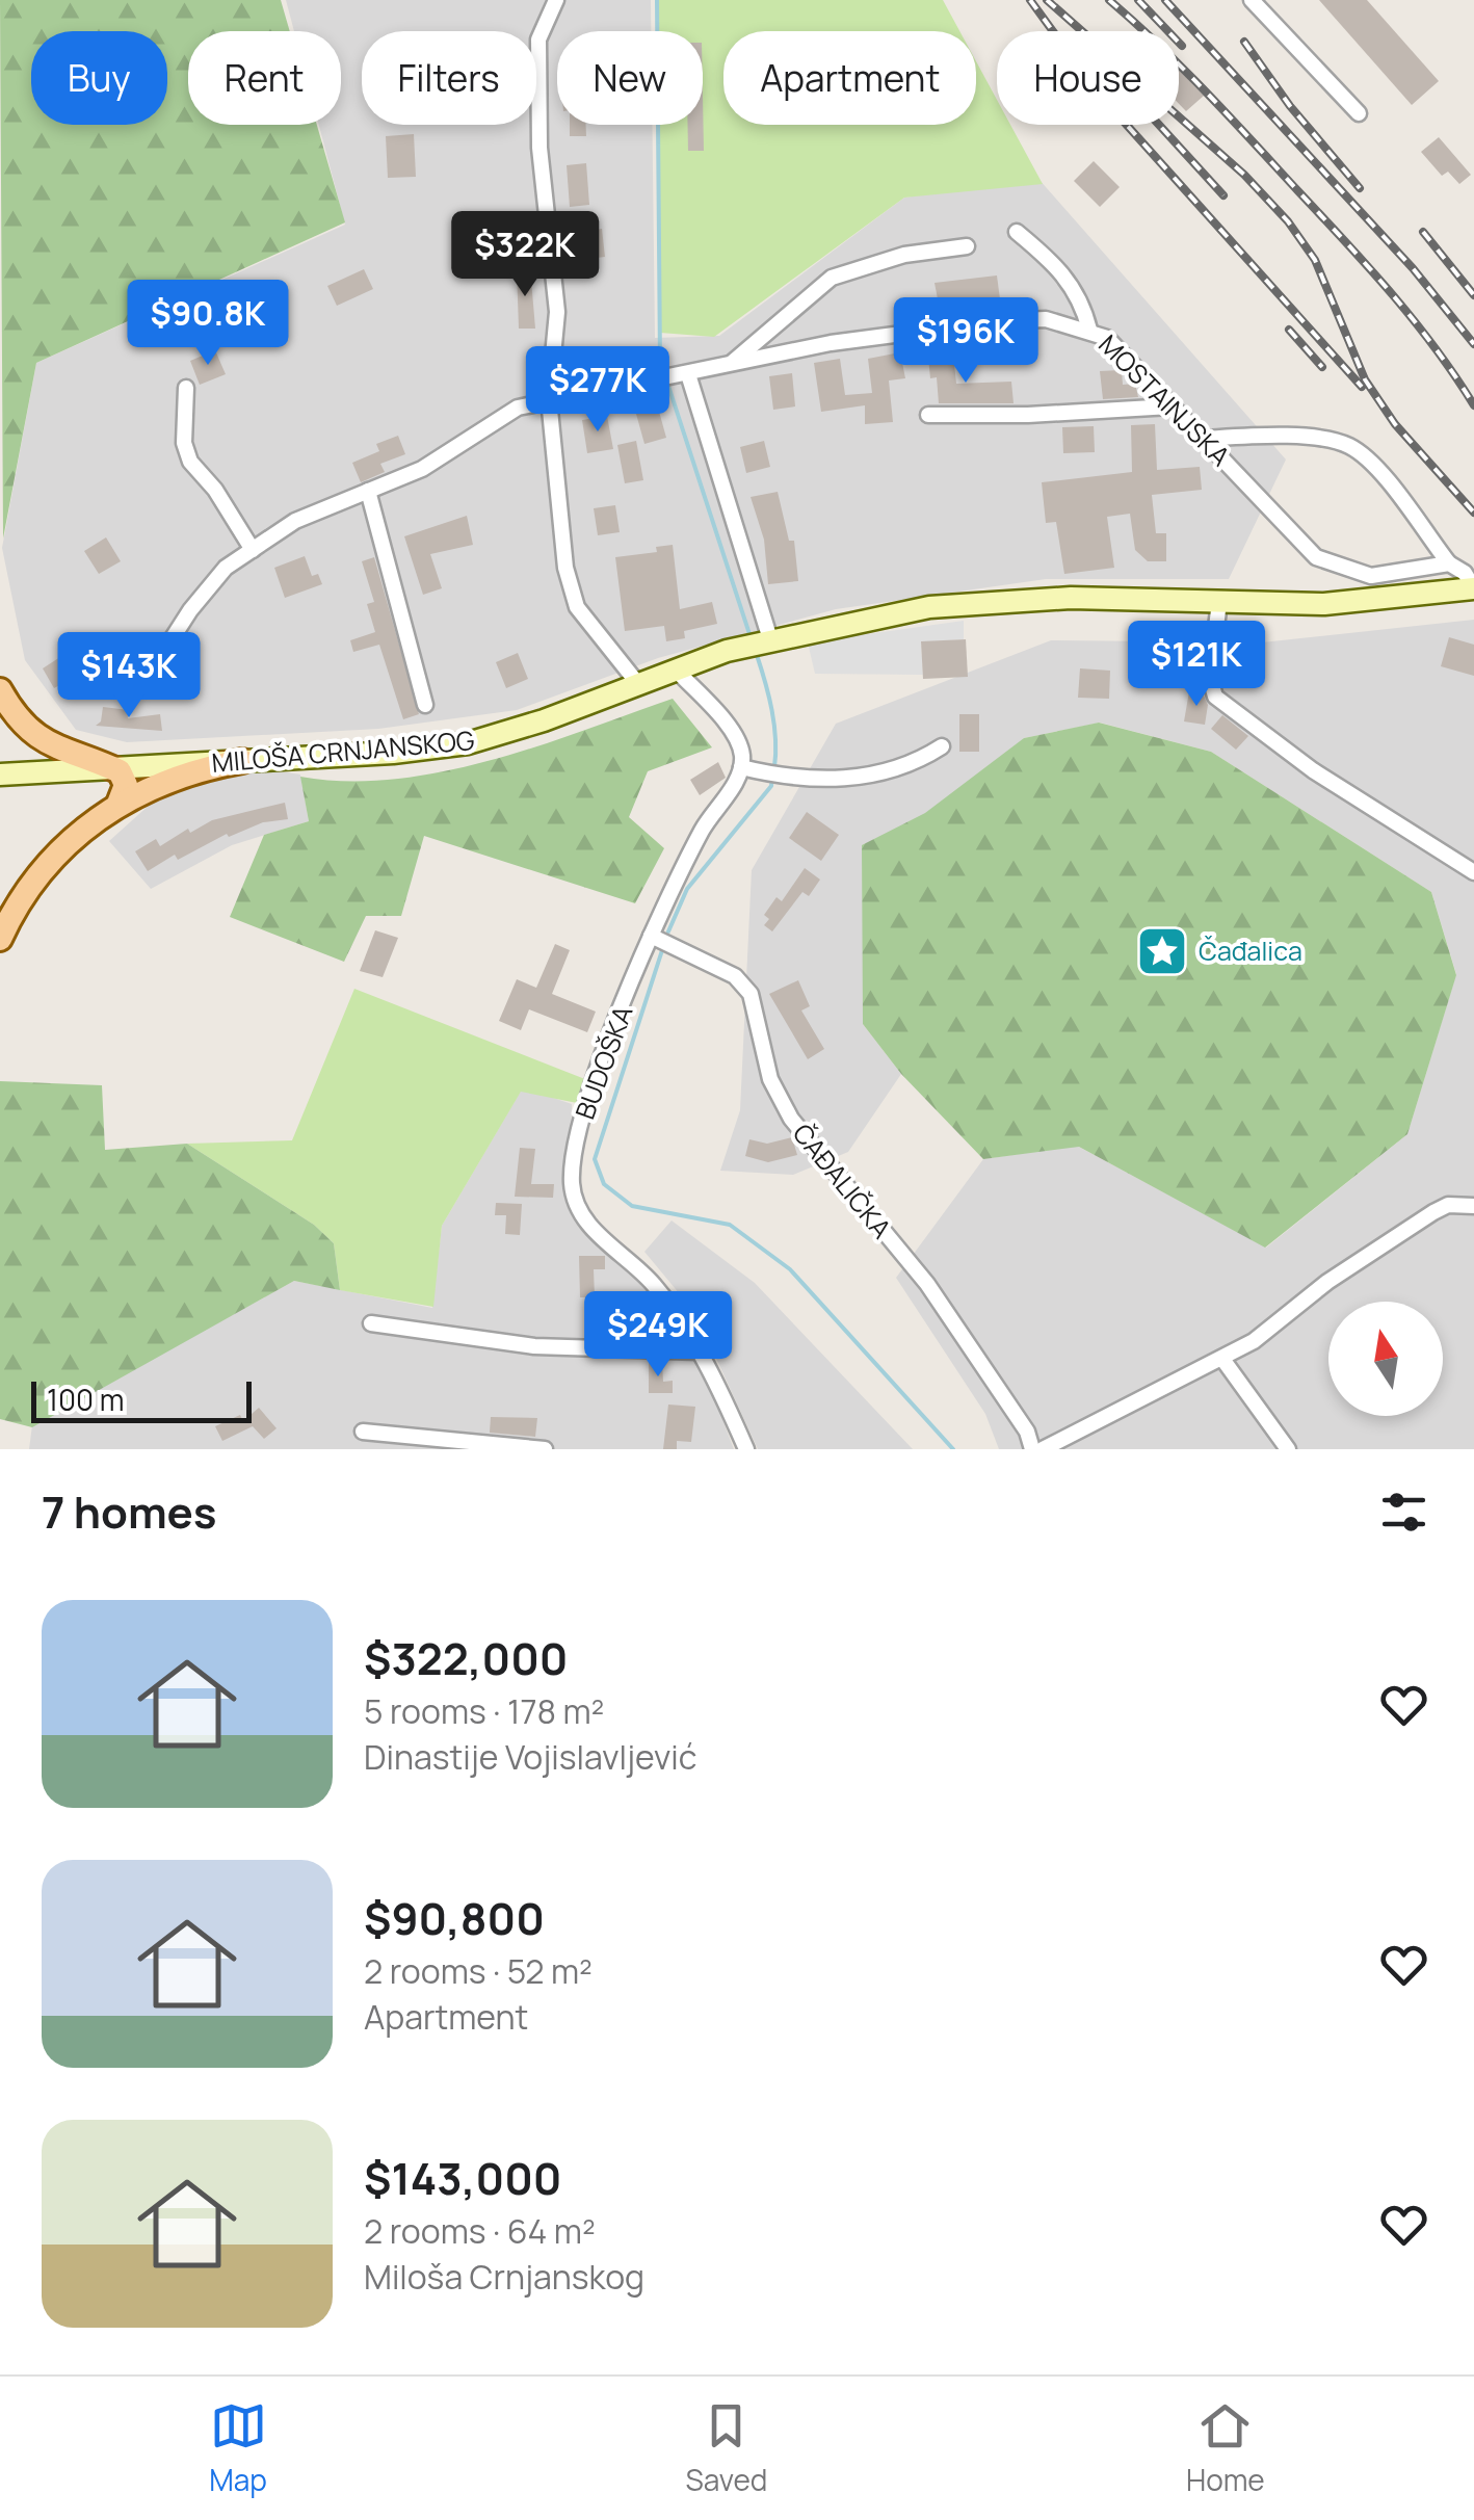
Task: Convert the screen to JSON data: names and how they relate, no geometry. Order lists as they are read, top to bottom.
{
  "streets": {
    "main road": ["MILOŠA CRNJANSKOG"],
    "street": ["MOSTAINJSKA", "BUDOŠKA", "ČAĐALIČKA"]
  },
  "crossings": [
    ["BUDOŠKA", "ČAĐALIČKA"]
  ],
  "places": {
    "place": ["Čađalica"]
  },
  "scale_bar": "100 m",
  "north": "top",
  "page": {
    "chip": [
      "Buy",
      "Rent",
      "Filters",
      "New",
      "Apartment",
      "House"
    ],
    "price": [
      "$322K",
      "$90.8K",
      "$196K",
      "$277K",
      "$121K",
      "$143K",
      "$249K"
    ],
    "scale": "100 m",
    "heading": "7 homes",
    "list": [
      {
        "name": "$322,000",
        "note": "5 rooms · 178 m² · Dinastije Vojislavljević"
      },
      {
        "name": "$90,800",
        "note": "2 rooms · 52 m² · Apartment"
      },
      {
        "name": "$143,000",
        "note": "2 rooms · 64 m² · Miloša Crnjanskog"
      }
    ],
    "tabs": ["Map", "Saved", "Home"]
  }
}
